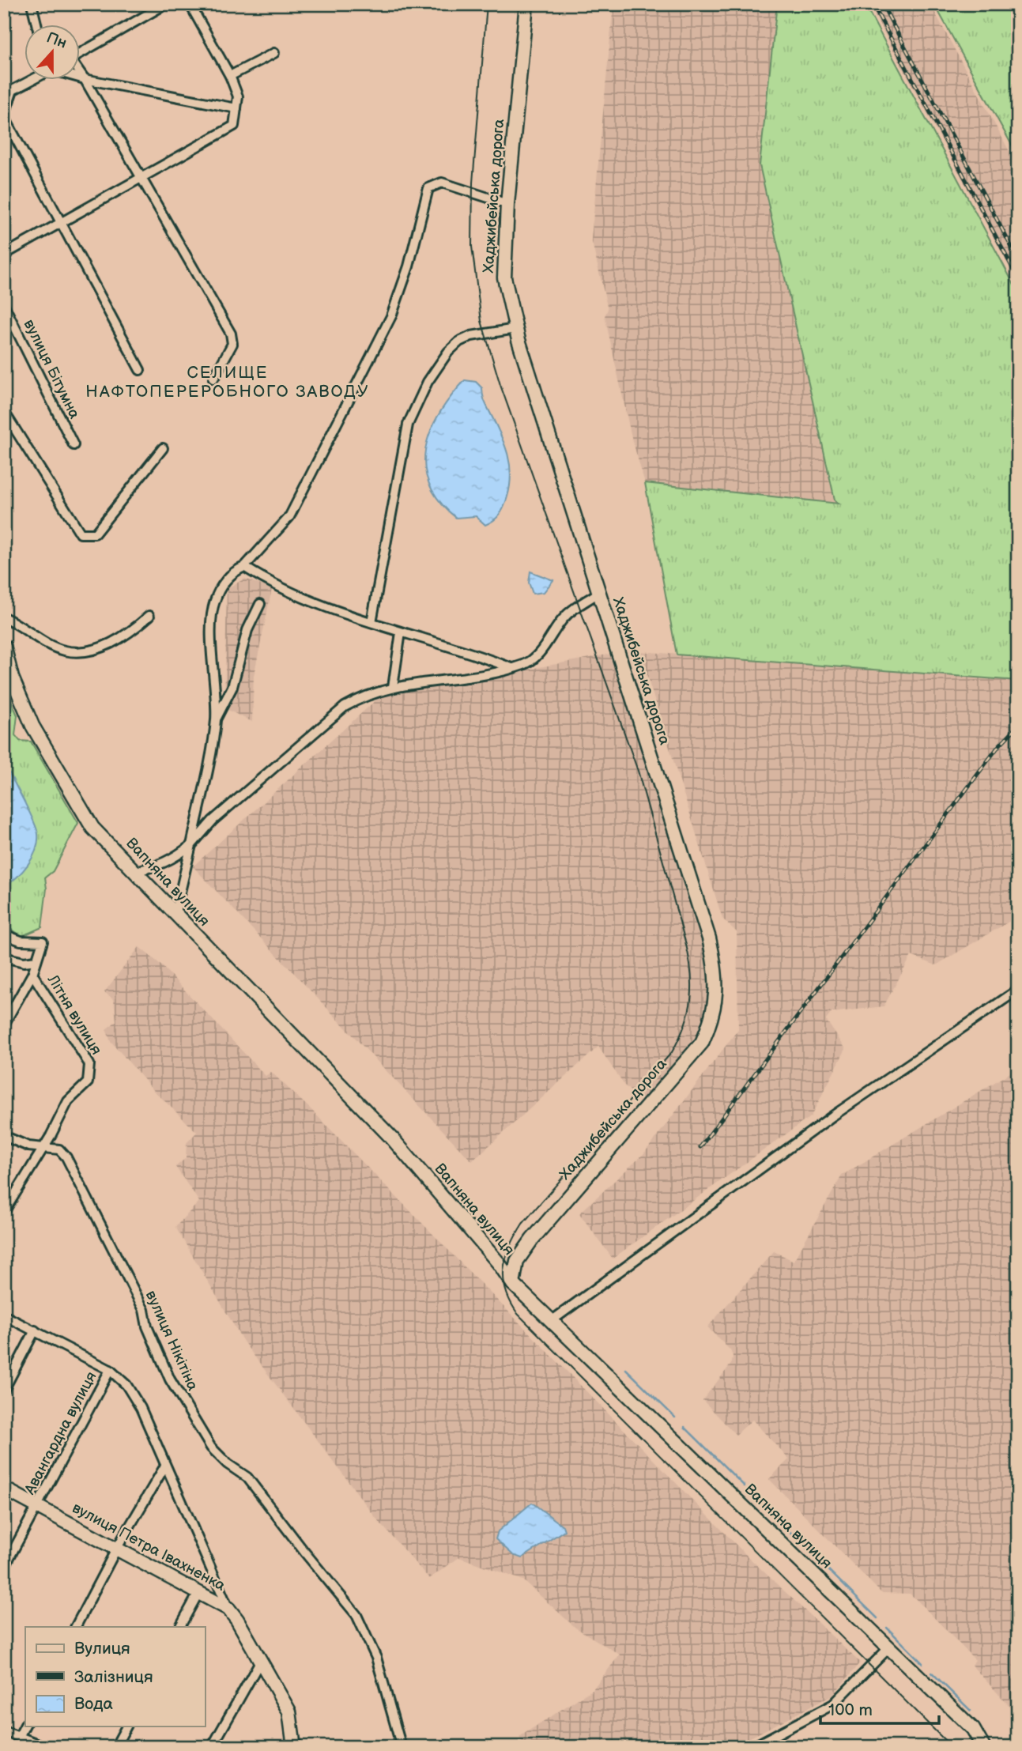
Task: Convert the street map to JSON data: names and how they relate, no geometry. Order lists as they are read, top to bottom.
{
  "streets": {
    "street": [
      "Хаджибейська дорога",
      "вулиця Бітумна",
      "Вапняна вулиця",
      "Літня вулиця",
      "вулиця Нікітіна",
      "Авангардна вулиця",
      "вулиця Петра Івахненка"
    ]
  },
  "crossings": [
    ["Хаджибейська дорога", "Вапняна вулиця"],
    ["Літня вулиця", "вулиця Нікітіна"],
    ["Авангардна вулиця", "вулиця Петра Івахненка"]
  ],
  "districts": ["СЕЛИЩЕ НАФТОПЕРЕРОБНОГО ЗАВОДУ"],
  "legend": ["Вулиця", "Залізниця", "Вода"],
  "scale_bar": "100 m",
  "north": "top"
}
